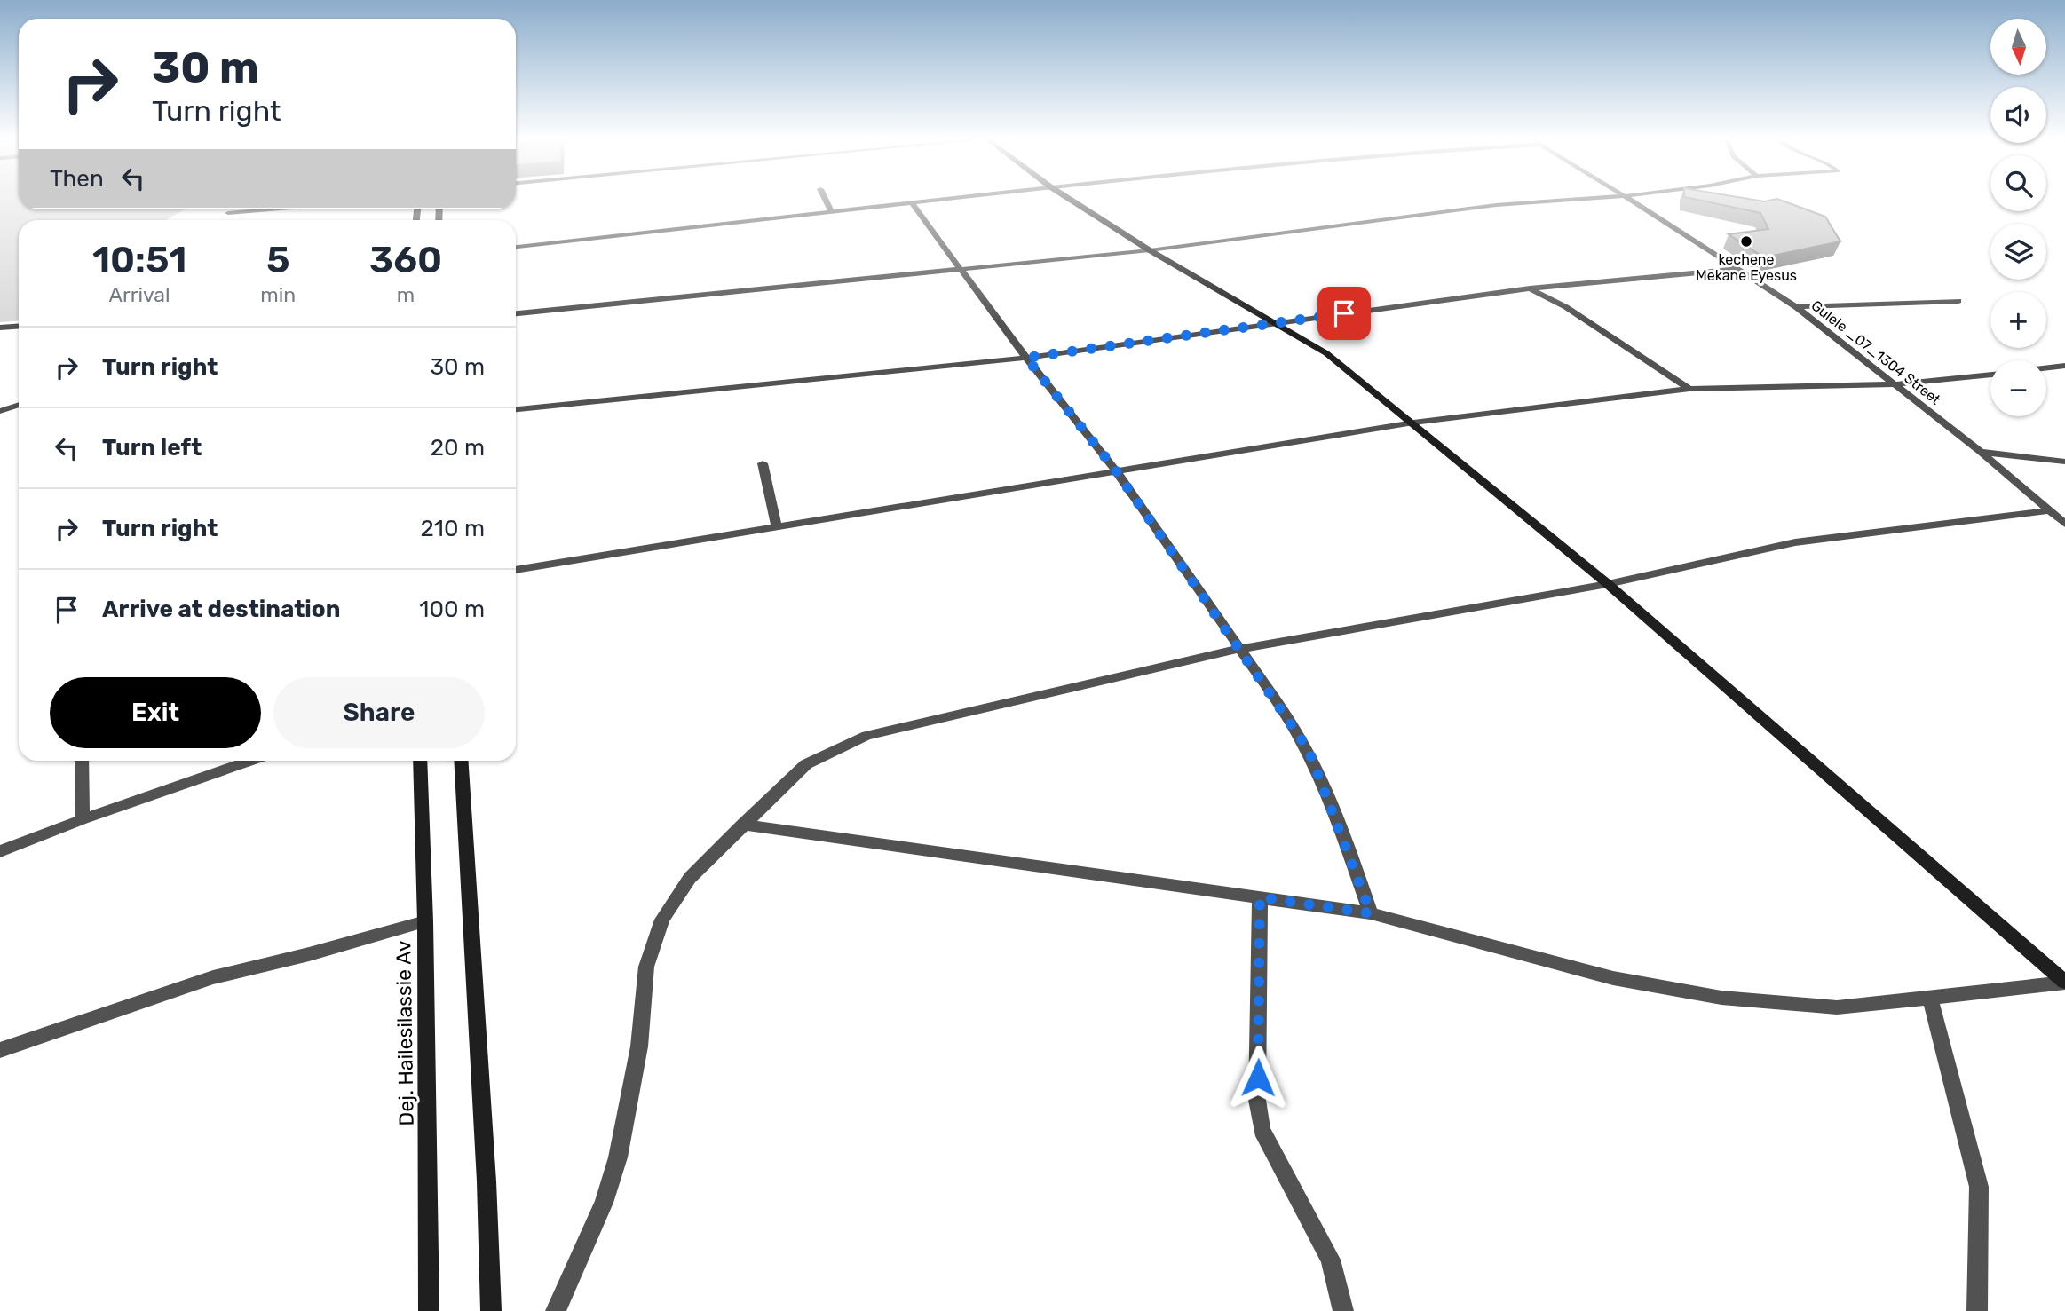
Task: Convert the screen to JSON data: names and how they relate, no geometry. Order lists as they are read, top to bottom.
{
  "streets": {
    "main road": ["Dej. Hailesilassie Av"],
    "street": ["Gulele _07_1304 Street"]
  },
  "places": ["kechene Mekane Eyesus"],
  "north": "bottom",
  "page": {
    "map_buttons": ["+", "−"],
    "turn": ["30 m", "Turn right"],
    "then": "Then",
    "eta": [
      "10:51",
      "Arrival",
      "5",
      "min",
      "360",
      "m"
    ],
    "list": [
      {
        "name": "Turn right",
        "value": "30 m"
      },
      {
        "name": "Turn left",
        "value": "20 m"
      },
      {
        "name": "Turn right",
        "value": "210 m"
      },
      {
        "name": "Arrive at destination",
        "value": "100 m"
      }
    ],
    "buttons": ["Exit", "Share"]
  }
}
